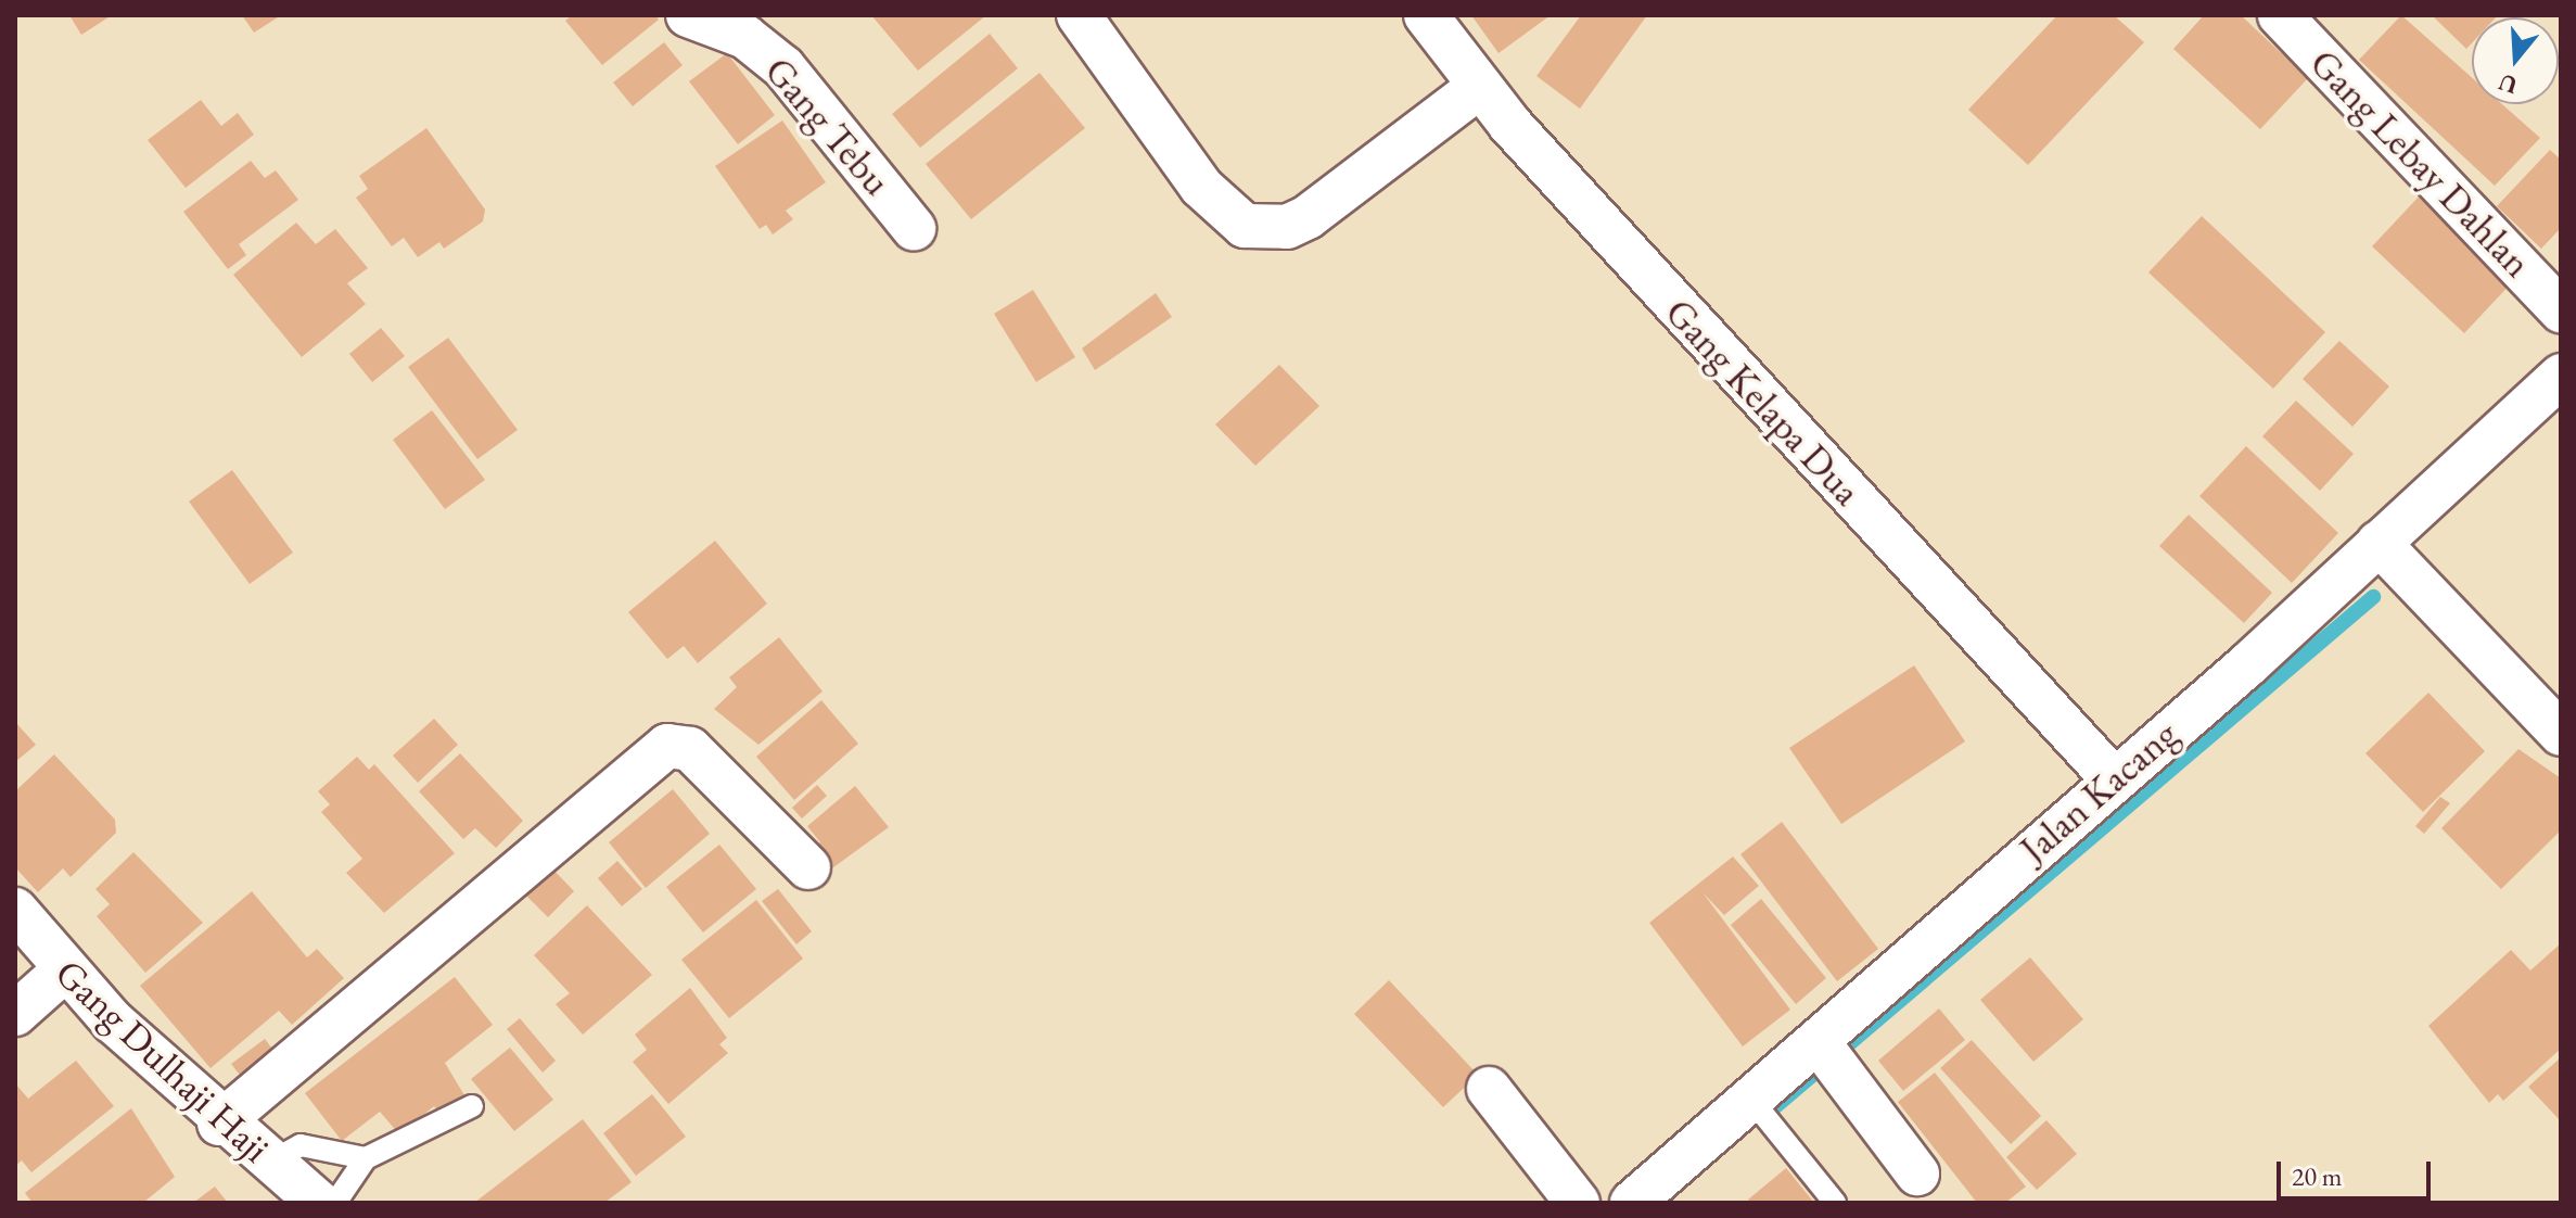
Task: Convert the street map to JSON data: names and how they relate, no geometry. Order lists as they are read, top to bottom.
{
  "streets": {
    "street": [
      "Gang Tebu",
      "Gang Lebay Dahlan",
      "Gang Kelapa Dua",
      "Jalan Kacang",
      "Gang Dulhaji Haji"
    ]
  },
  "crossings": [
    ["Gang Kelapa Dua", "Jalan Kacang"]
  ],
  "scale_bar": "20 m",
  "north": "bottom"
}
